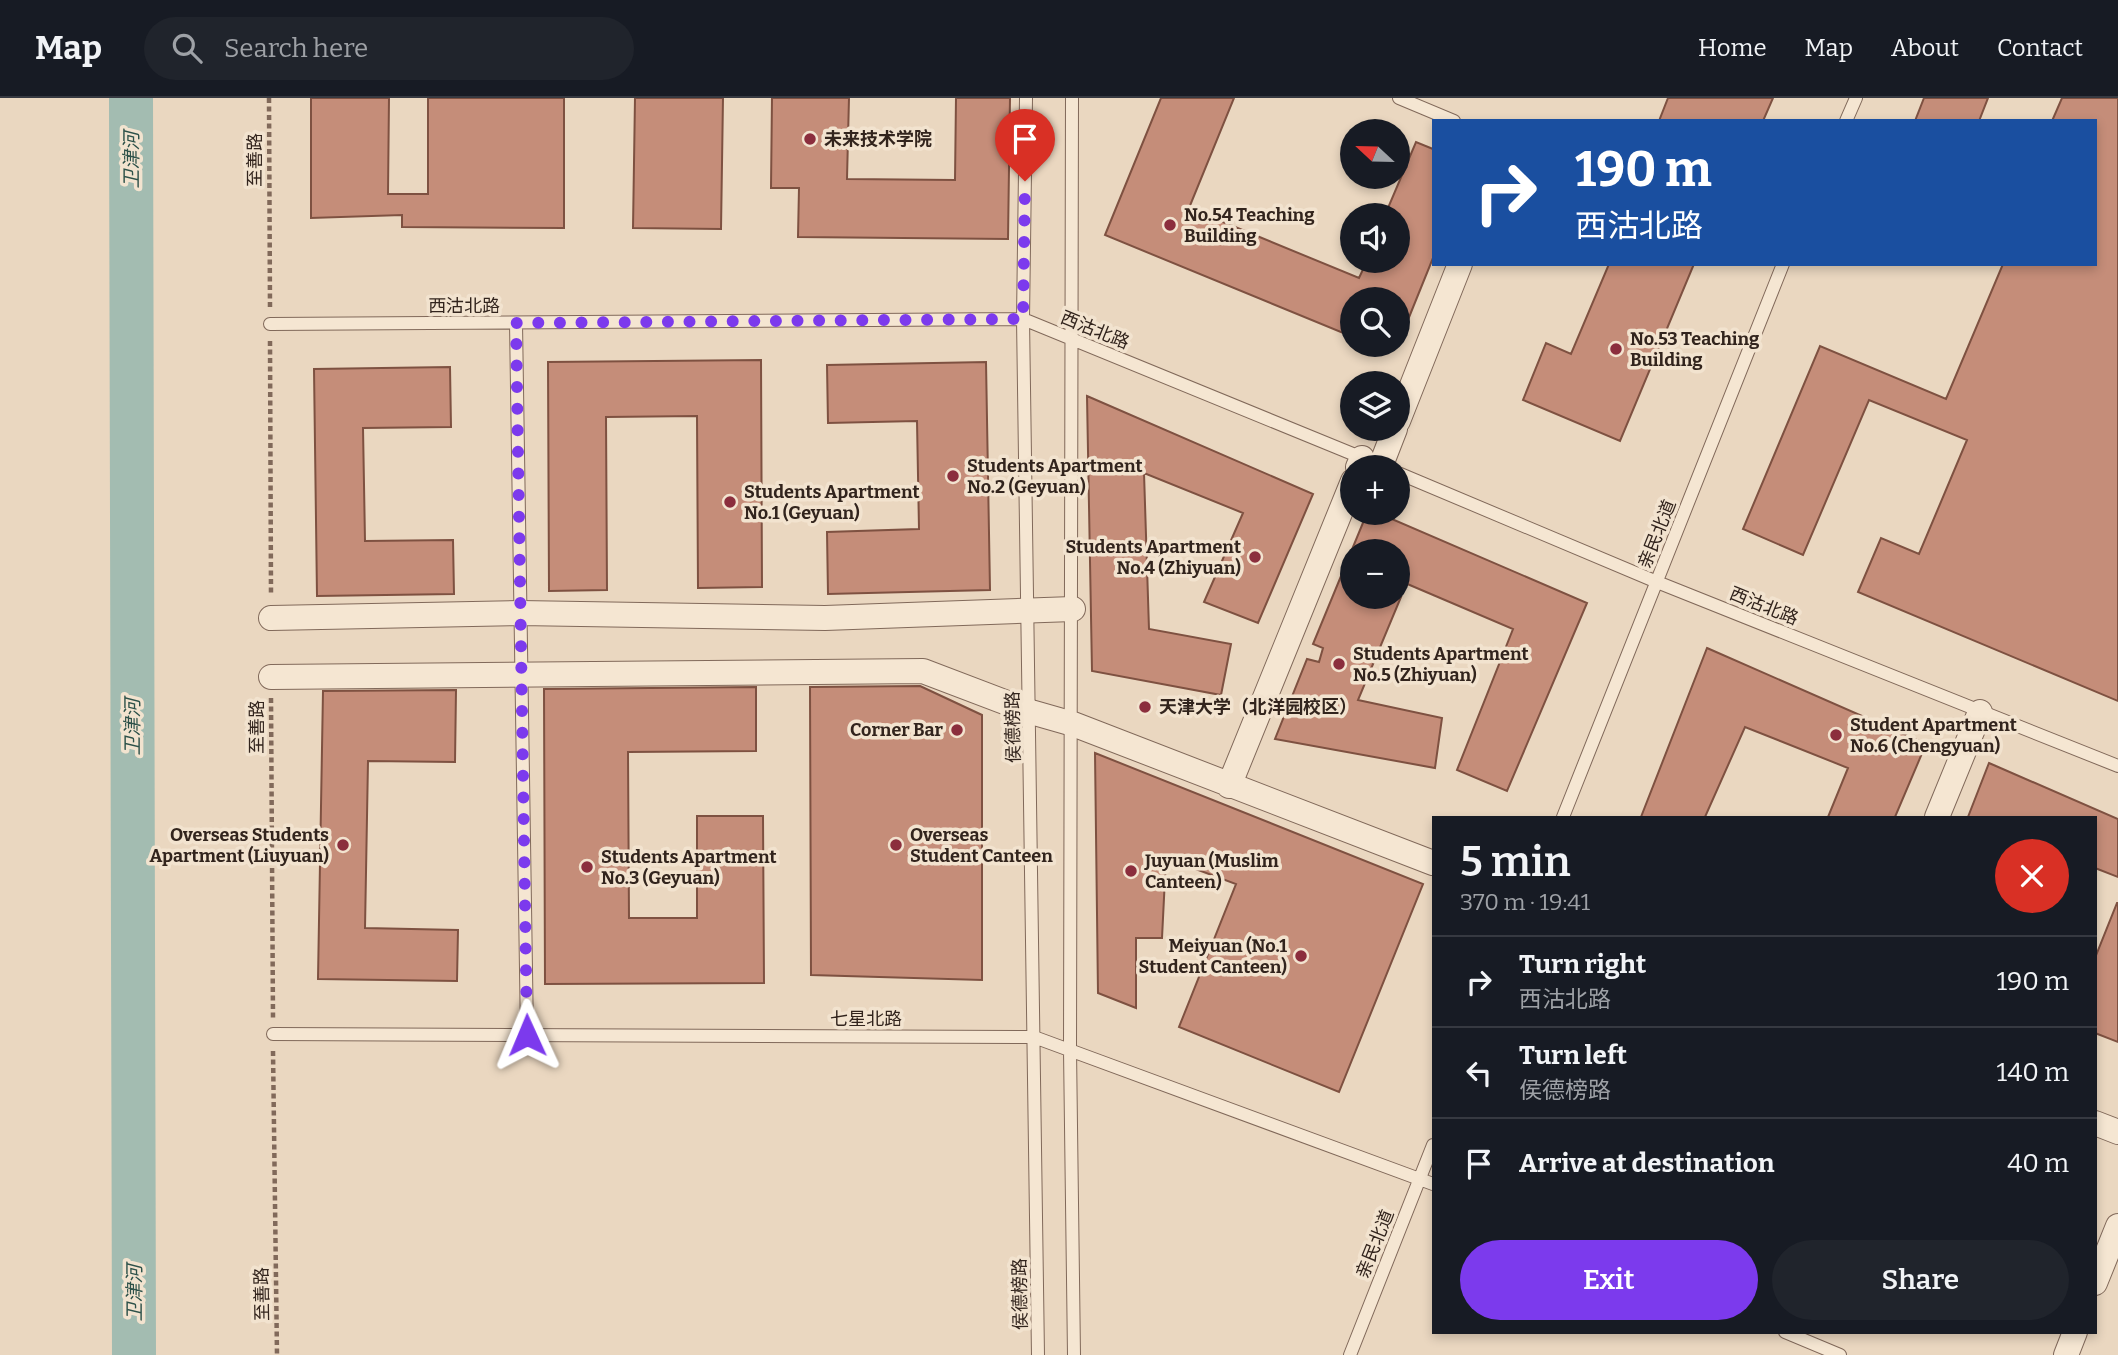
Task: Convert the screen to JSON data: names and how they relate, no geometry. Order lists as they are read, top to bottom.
{
  "streets": {
    "lane": [
      "西沽北路",
      "亲民北道",
      "侯德榜路",
      "七星北路"
    ],
    "path": ["至善路"]
  },
  "crossings": [
    ["至善路", "西沽北路"],
    ["至善路", "七星北路"],
    ["西沽北路", "亲民北道"],
    ["西沽北路", "侯德榜路"],
    ["亲民北道", "七星北路"],
    ["侯德榜路", "七星北路"]
  ],
  "water": ["卫津河"],
  "places": [
    "未来技术学院",
    "No.54 Teaching Building",
    "No.53 Teaching Building",
    "Students Apartment No.2 (Geyuan)",
    "Students Apartment No.1 (Geyuan)",
    "Students Apartment No.4 (Zhiyuan)",
    "Students Apartment No.5 (Zhiyuan)",
    "天津大学（北洋园校区）",
    "Corner Bar",
    "Student Apartment No.6 (Chengyuan)",
    "Overseas Students Apartment (Liuyuan)",
    "Overseas Student Canteen",
    "Students Apartment No.3 (Geyuan)",
    "Juyuan (Muslim Canteen)",
    "Meiyuan (No.1 Student Canteen)"
  ],
  "north": "left",
  "page": {
    "header": "Map",
    "search": "Search here",
    "nav": [
      "Home",
      "Map",
      "About",
      "Contact"
    ],
    "map_buttons": ["+", "−"],
    "turn": ["190 m", "西沽北路"],
    "heading": ["5 min", "370 m · 19:41"],
    "list": [
      {
        "name": "Turn right",
        "note": "西沽北路",
        "value": "190 m"
      },
      {
        "name": "Turn left",
        "note": "侯德榜路",
        "value": "140 m"
      },
      {
        "name": "Arrive at destination",
        "value": "40 m"
      }
    ],
    "buttons": ["Exit", "Share"]
  }
}
